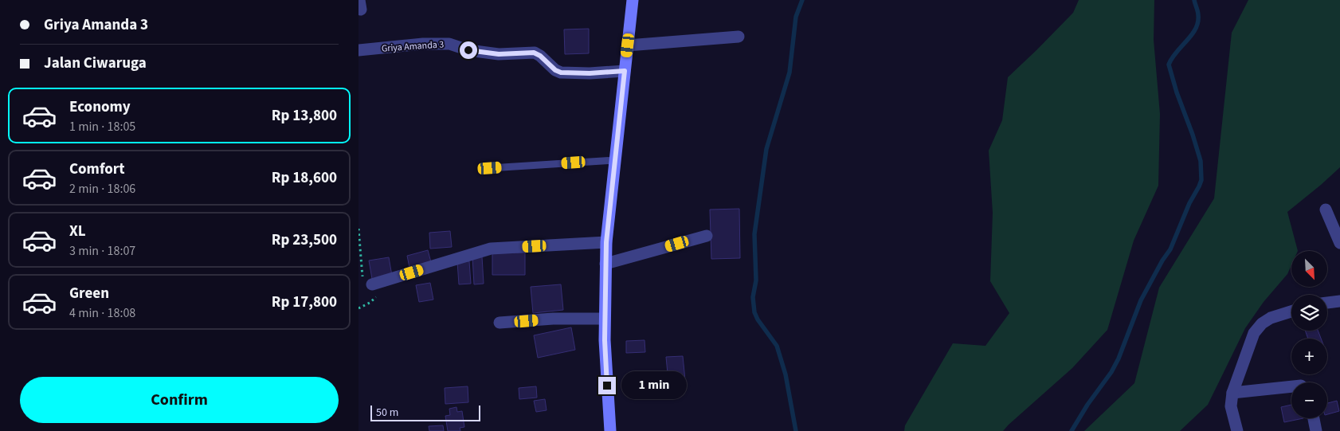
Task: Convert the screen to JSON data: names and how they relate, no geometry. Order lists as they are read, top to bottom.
{
  "streets": {
    "street": ["Griya Amanda 3"]
  },
  "scale_bar": "50 m",
  "north": "bottom right",
  "page": {
    "banner": ["Griya Amanda 3", "Jalan Ciwaruga"],
    "list": [
      {
        "name": "Economy",
        "note": "1 min · 18:05",
        "value": "Rp 13,800"
      },
      {
        "name": "Comfort",
        "note": "2 min · 18:06",
        "value": "Rp 18,600"
      },
      {
        "name": "XL",
        "note": "3 min · 18:07",
        "value": "Rp 23,500"
      },
      {
        "name": "Green",
        "note": "4 min · 18:08",
        "value": "Rp 17,800"
      }
    ],
    "map_buttons": ["+", "−"],
    "buttons": "Confirm",
    "bubble": "1 min",
    "scale": "50 m"
  }
}
